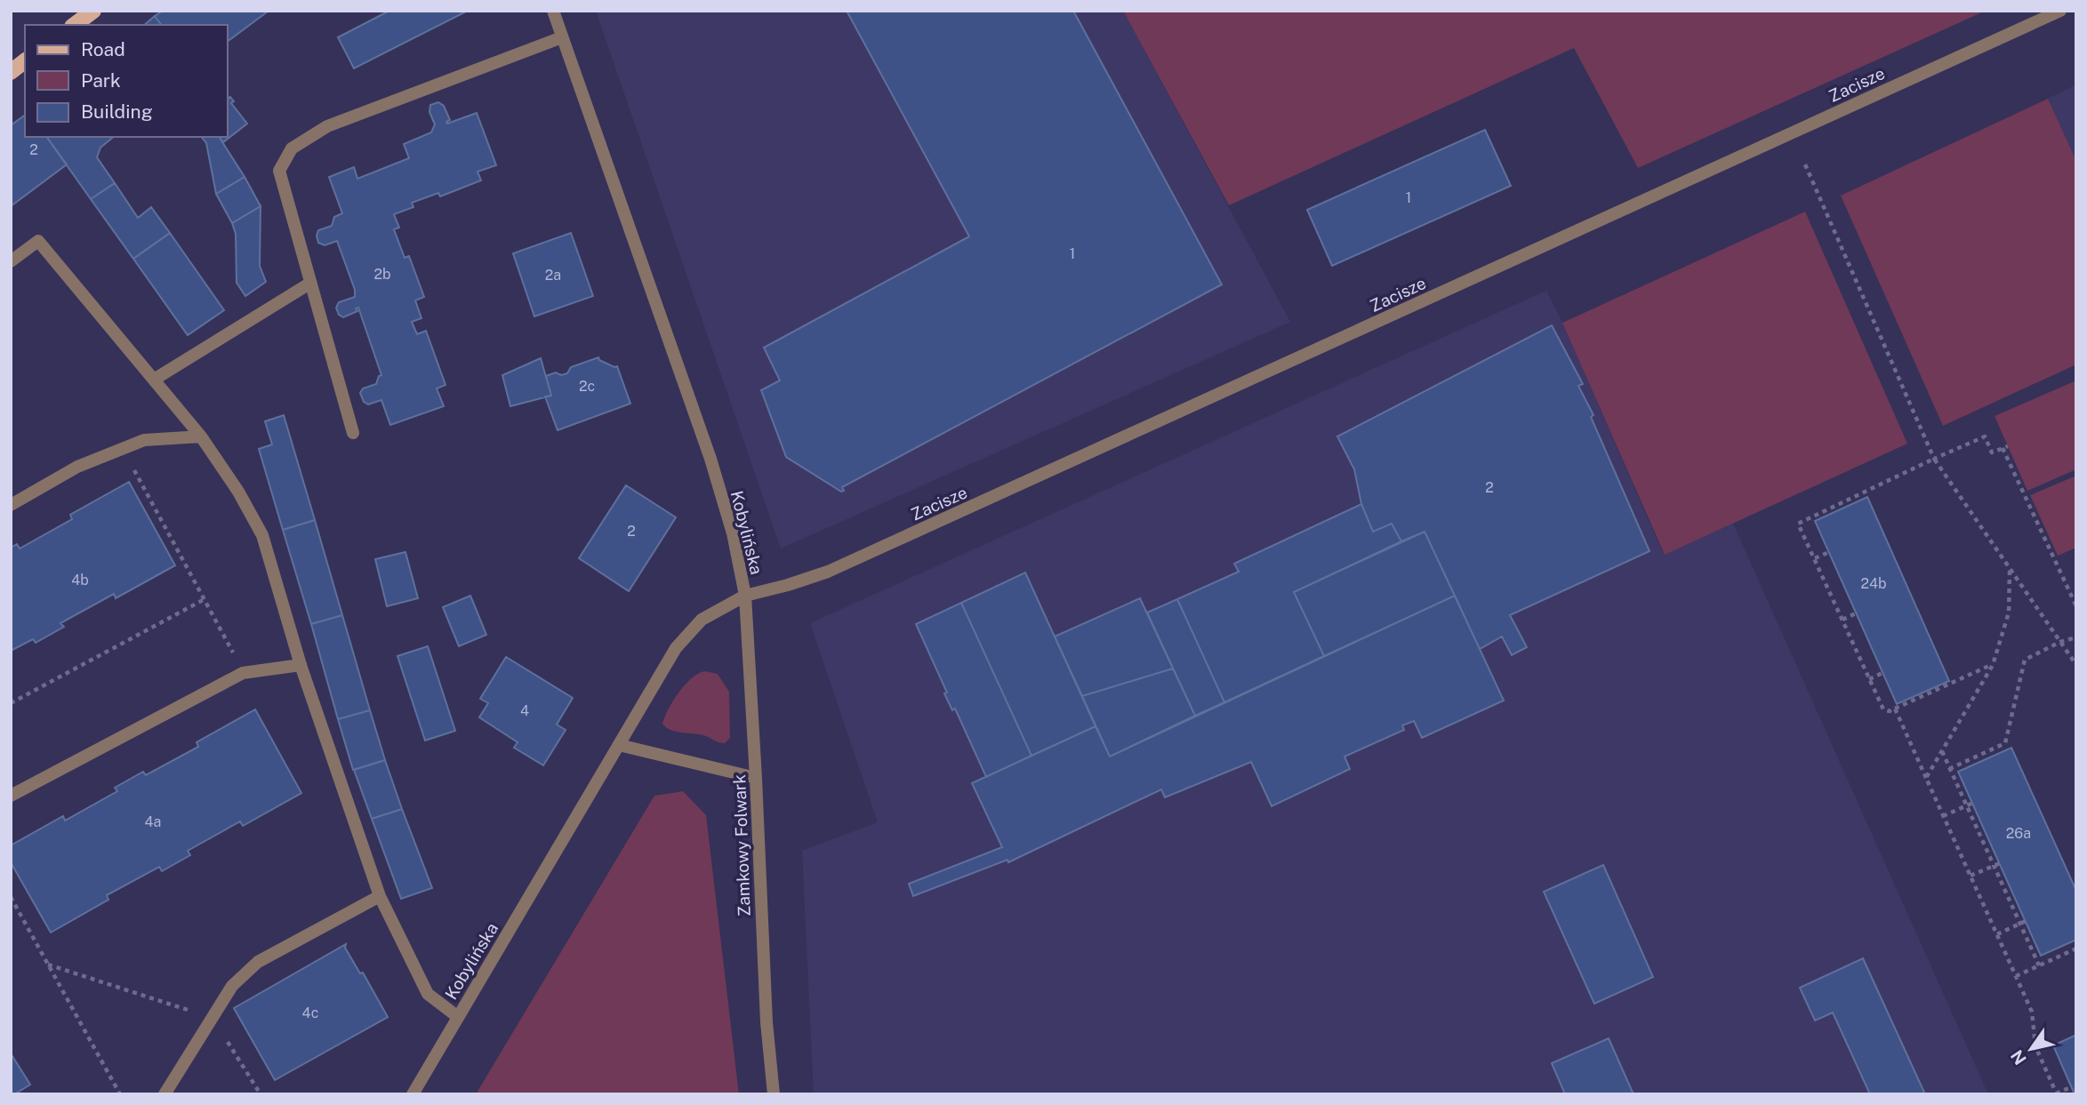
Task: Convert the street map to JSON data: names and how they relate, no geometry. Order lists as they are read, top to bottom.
{
  "streets": {
    "street": ["Zacisze", "Kobylińska", "Zamkowy Folwark"]
  },
  "crossings": [
    ["Zacisze", "Kobylińska"],
    ["Zacisze", "Zamkowy Folwark"],
    ["Kobylińska", "Zamkowy Folwark"]
  ],
  "house_numbers": [
    "2",
    "1",
    "1",
    "2b",
    "2a",
    "2c",
    "2",
    "2",
    "4b",
    "24b",
    "4",
    "4a",
    "26a",
    "4c"
  ],
  "legend": ["Road", "Park", "Building"],
  "north": "bottom left"
}
